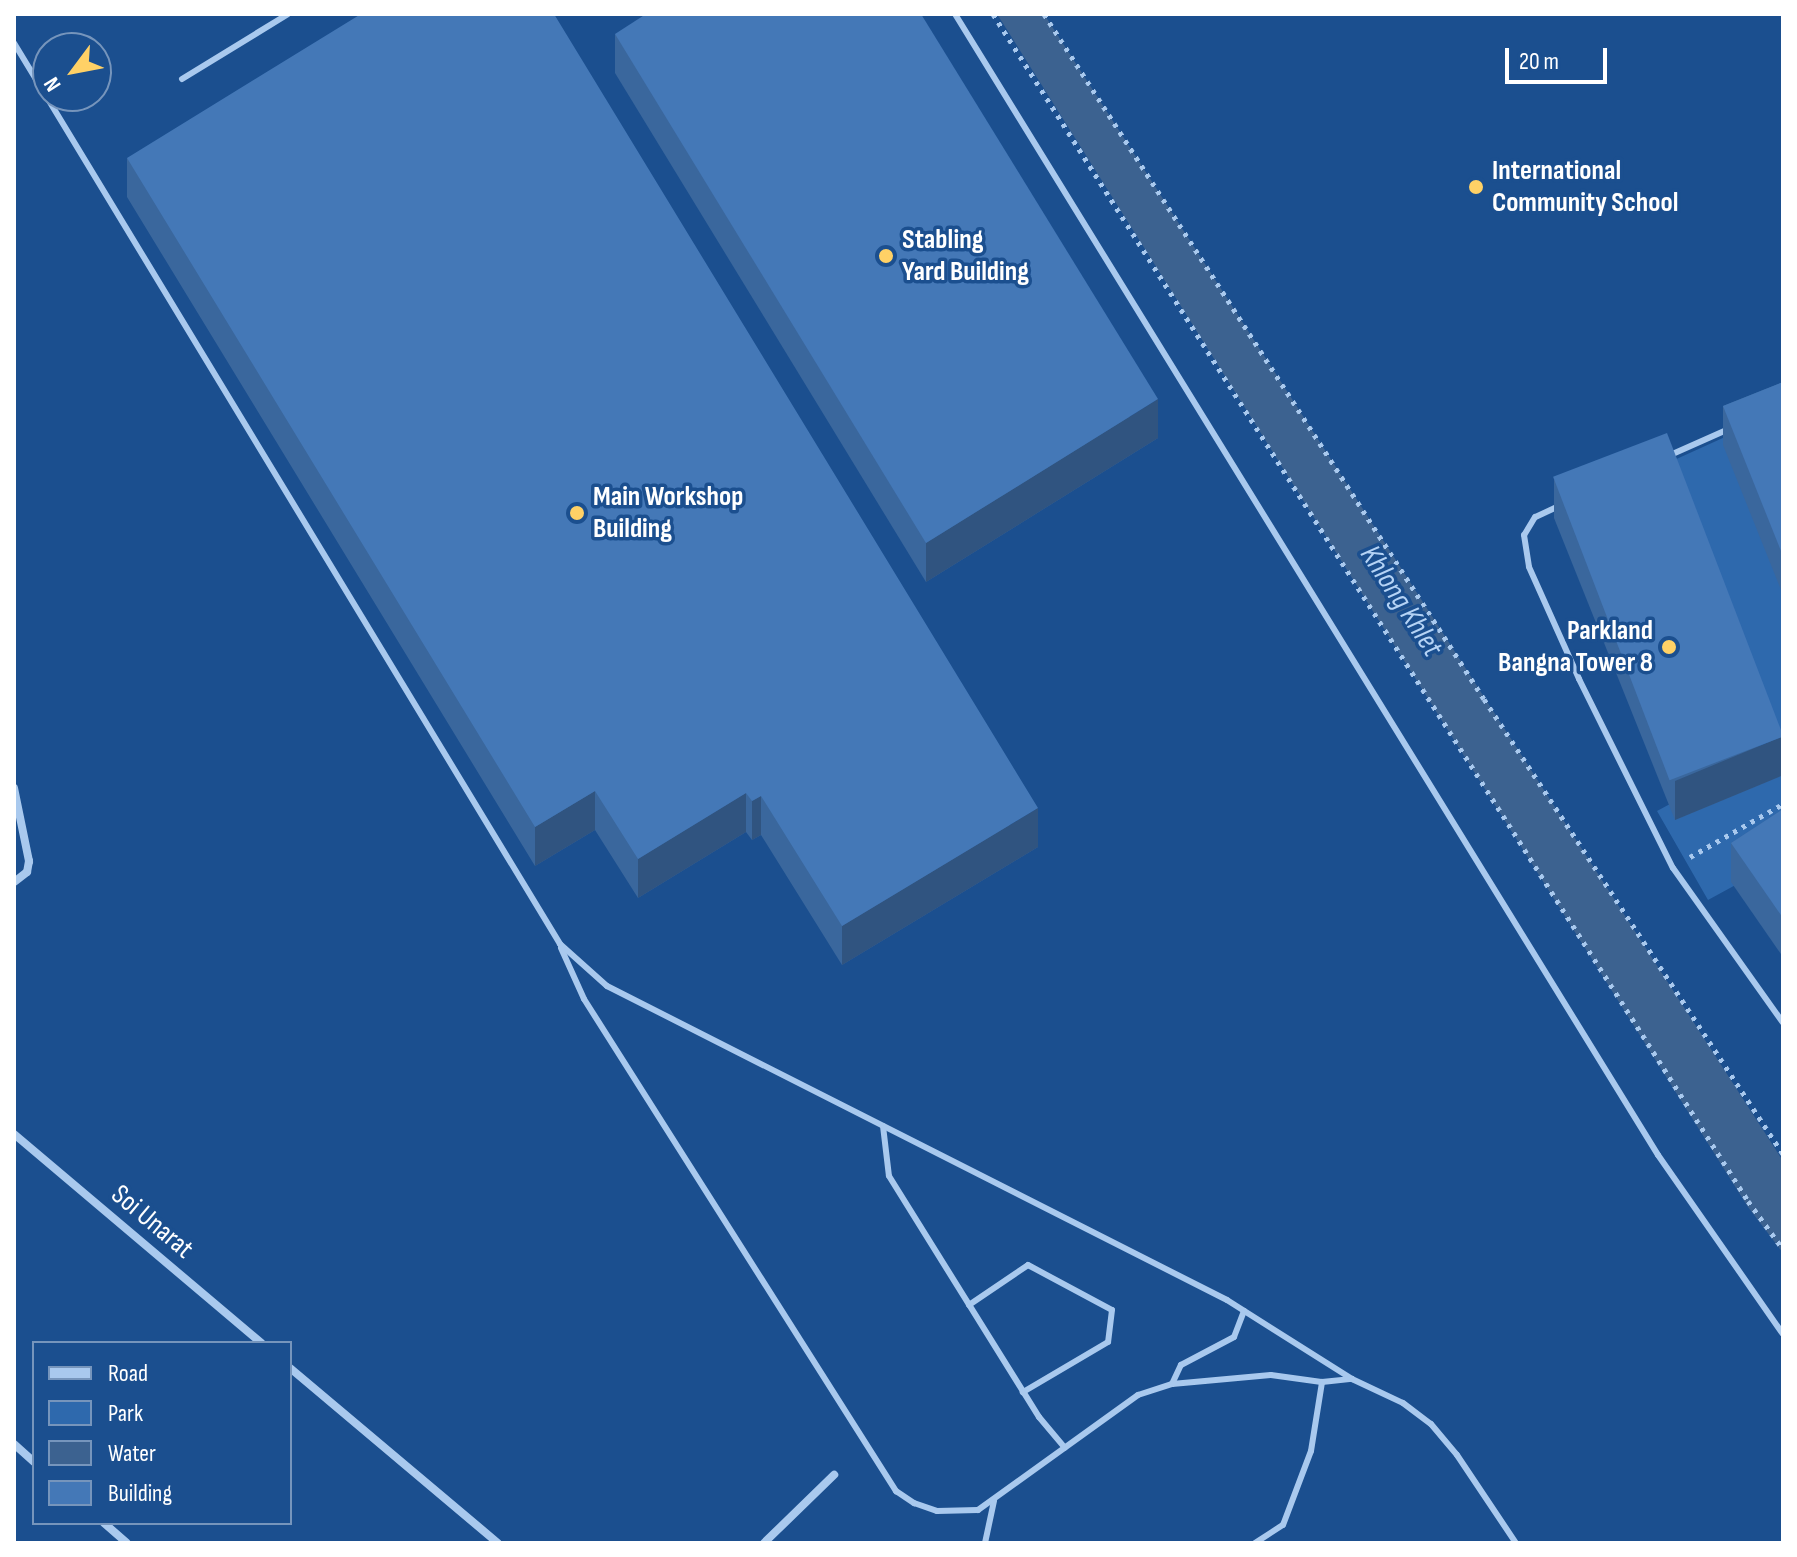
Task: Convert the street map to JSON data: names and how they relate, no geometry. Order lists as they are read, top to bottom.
{
  "streets": {
    "street": ["Soi Unarat"]
  },
  "water": ["Khlong Khlet"],
  "places": [
    "International Community School",
    "Stabling Yard Building",
    "Main Workshop Building",
    "Parkland Bangna Tower 8"
  ],
  "legend": [
    "Road",
    "Park",
    "Water",
    "Building"
  ],
  "scale_bar": "20 m",
  "north": "bottom left"
}
